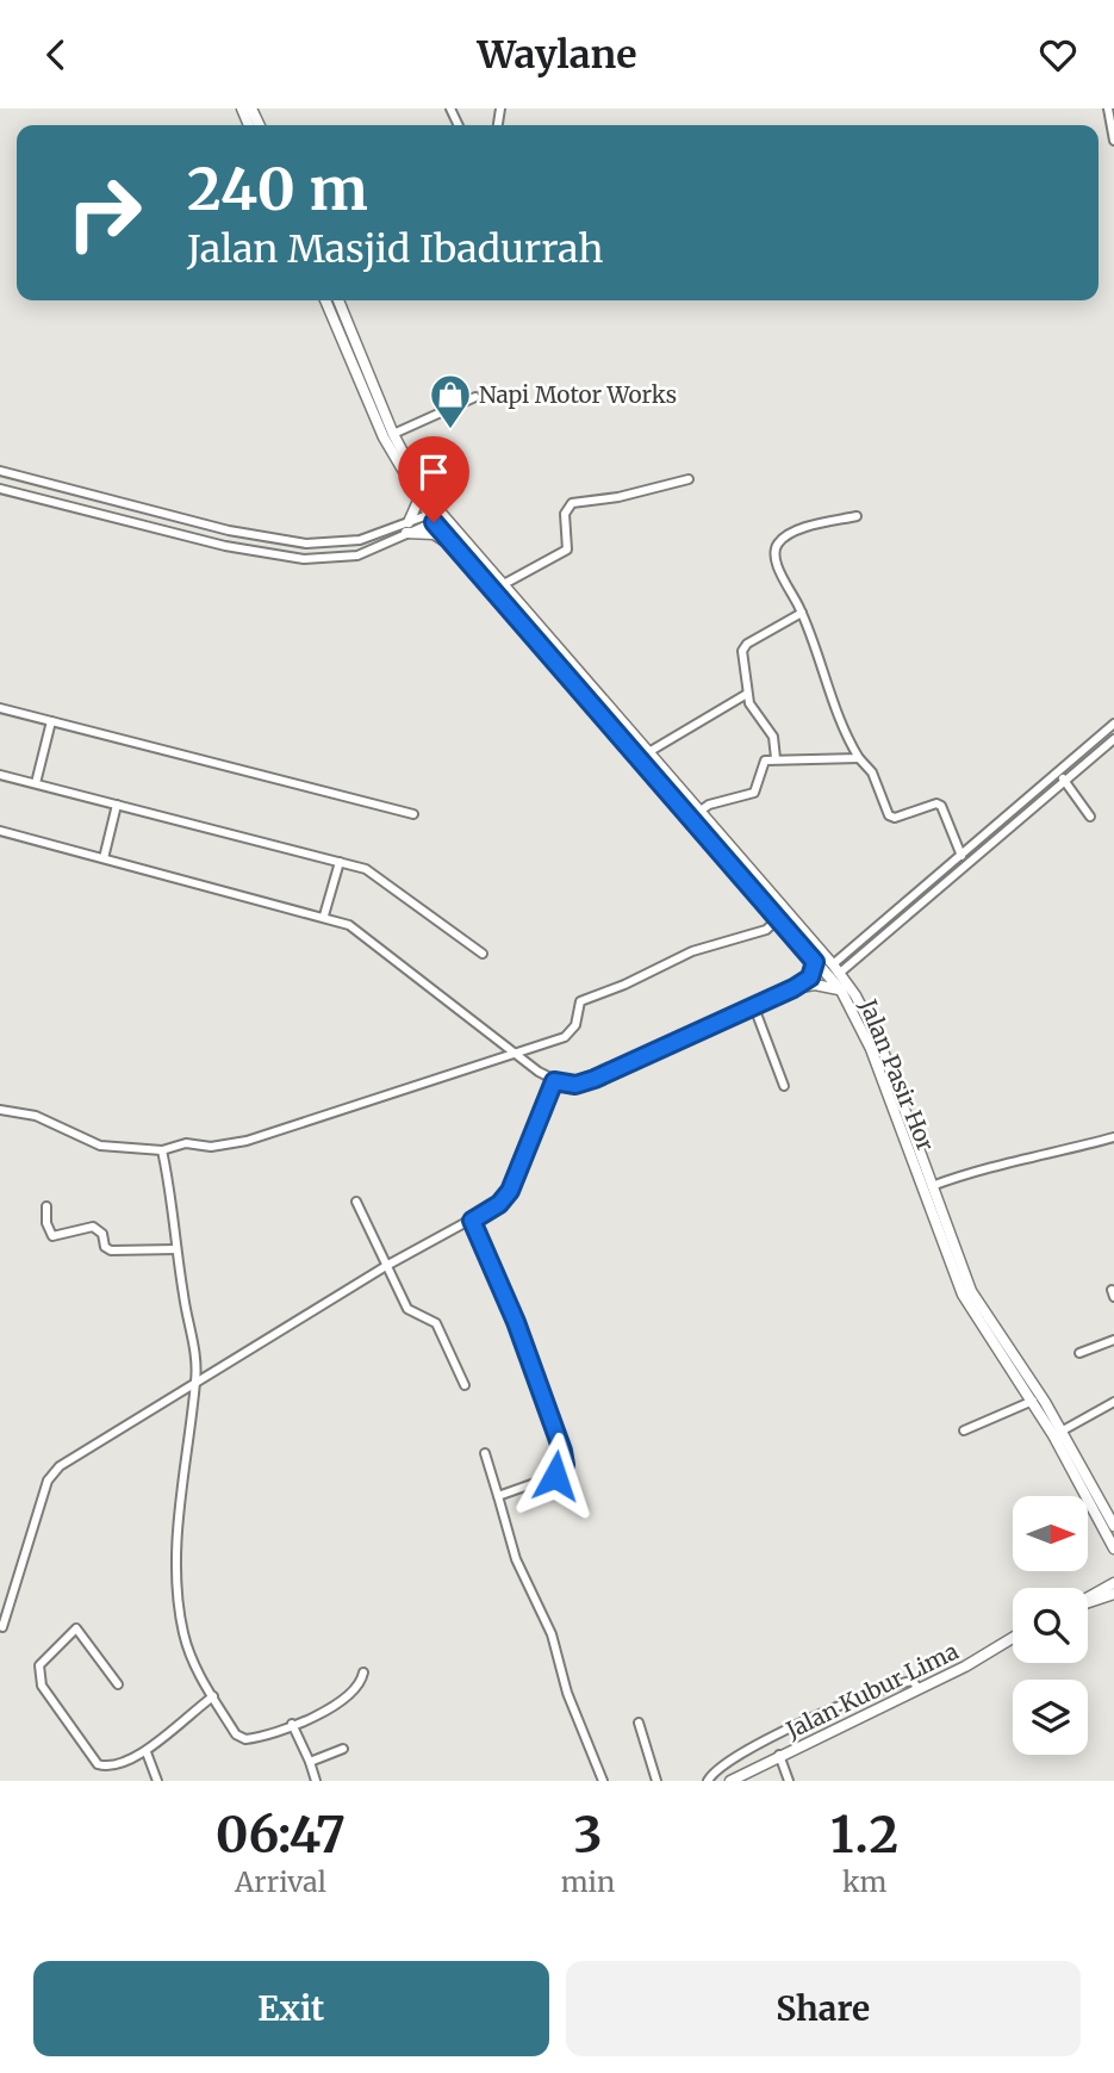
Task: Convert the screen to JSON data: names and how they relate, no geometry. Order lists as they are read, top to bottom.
{
  "streets": {
    "main road": ["Jalan Pasir Hor", "Jalan Kubur Lima"]
  },
  "places": {
    "shop": ["Napi Motor Works"]
  },
  "north": "right",
  "page": {
    "header": "Waylane",
    "turn": ["240 m", "Jalan Masjid Ibadurrah"],
    "eta": [
      "06:47",
      "Arrival",
      "3",
      "min",
      "1.2",
      "km"
    ],
    "buttons": ["Exit", "Share"]
  }
}
